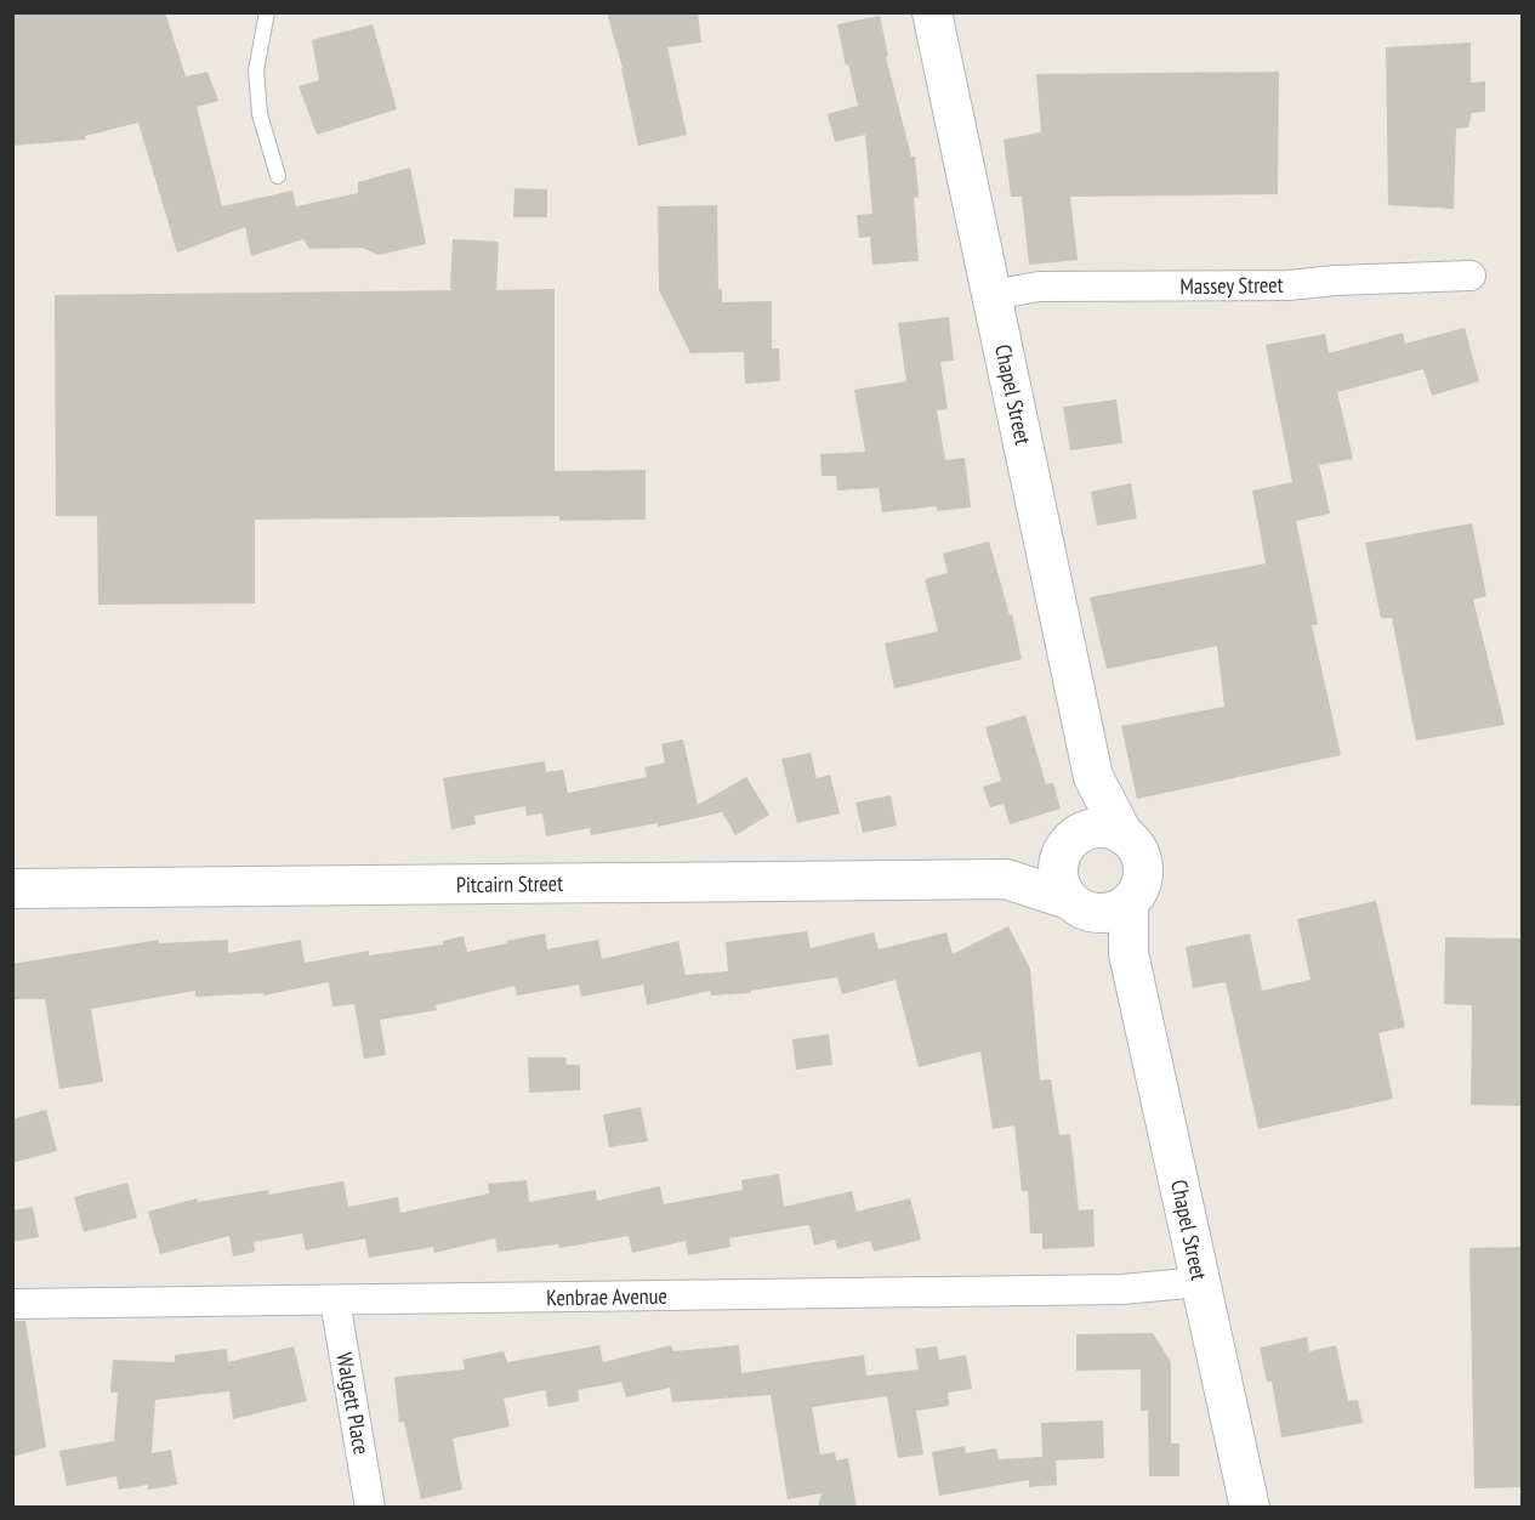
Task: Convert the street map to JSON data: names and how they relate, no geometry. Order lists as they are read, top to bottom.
{
  "streets": {
    "street": [
      "Massey Street",
      "Chapel Street",
      "Pitcairn Street",
      "Kenbrae Avenue",
      "Walgett Place"
    ]
  },
  "crossings": [
    ["Massey Street", "Chapel Street"],
    ["Chapel Street", "Pitcairn Street"],
    ["Chapel Street", "Kenbrae Avenue"],
    ["Kenbrae Avenue", "Walgett Place"]
  ]
}
